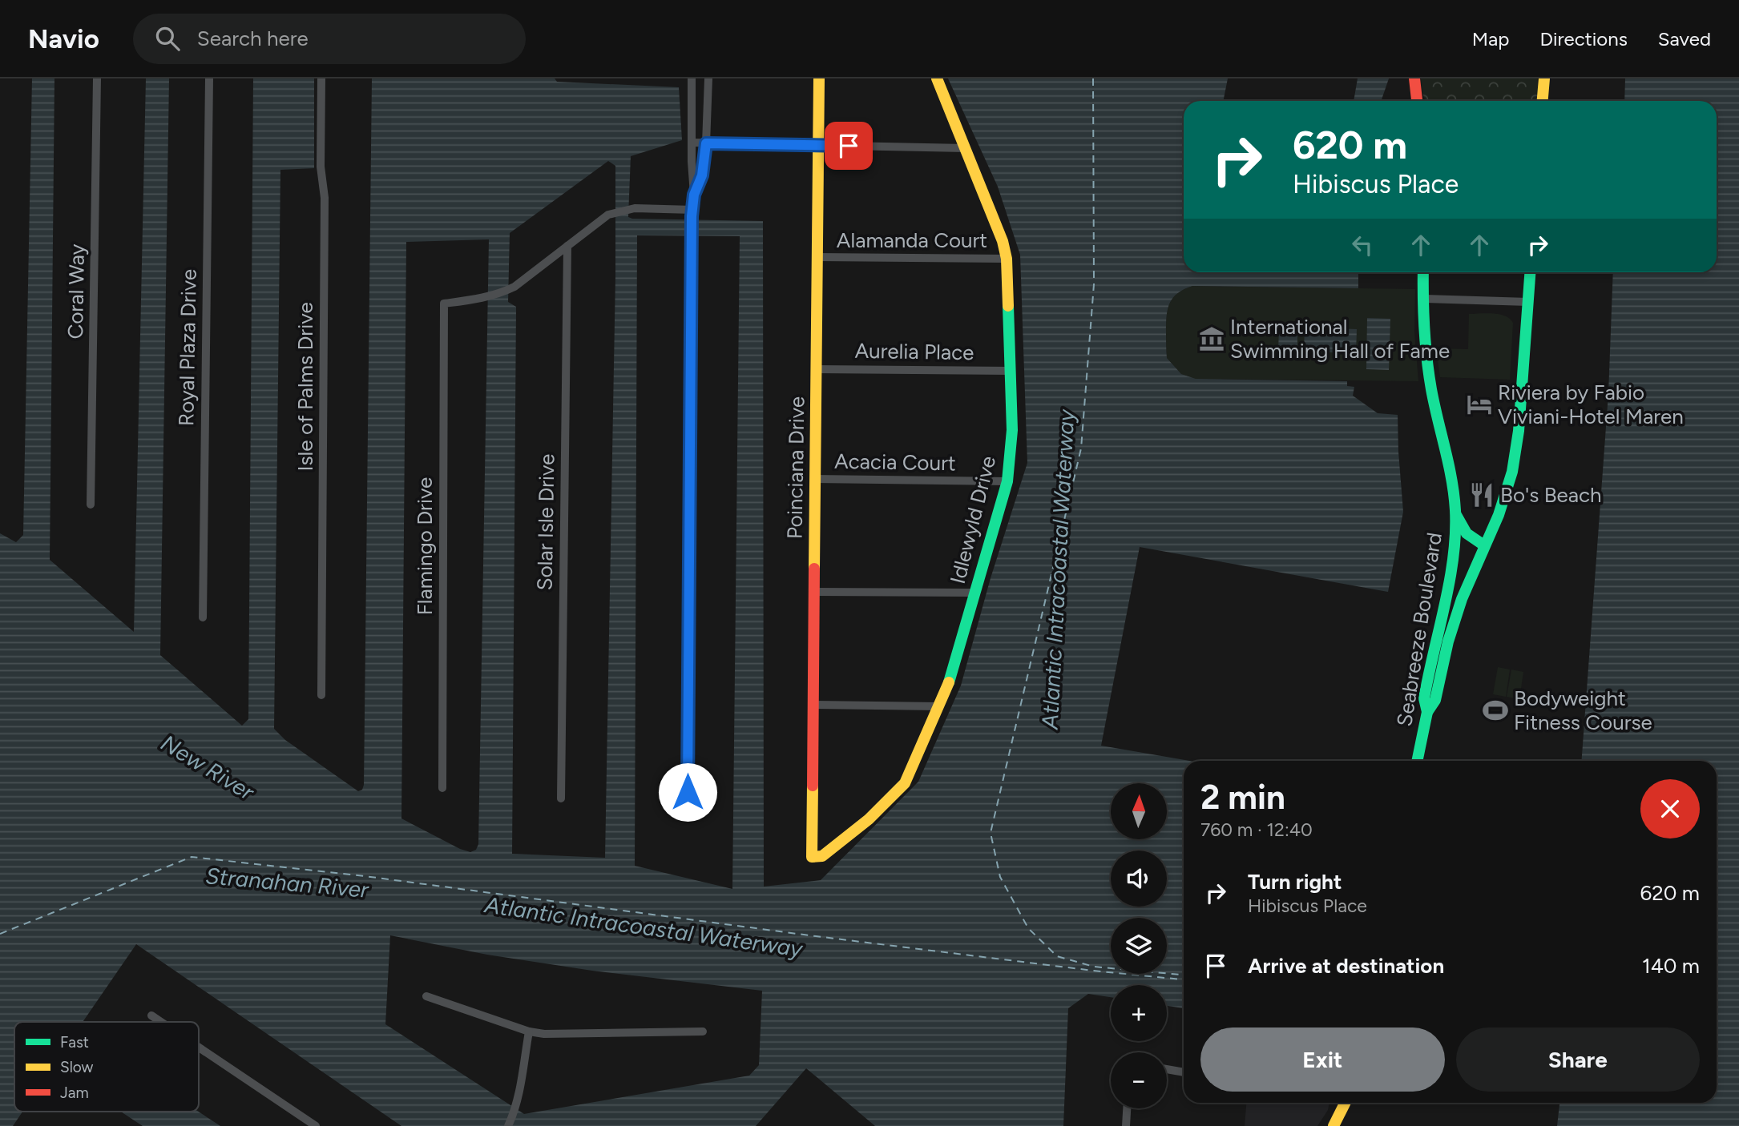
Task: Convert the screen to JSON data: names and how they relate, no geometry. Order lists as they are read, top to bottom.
{
  "streets": {
    "street": [
      "Alamanda Court",
      "Coral Way",
      "Royal Plaza Drive",
      "Aurelia Place",
      "Isle of Palms Drive",
      "Acacia Court",
      "Poinciana Drive",
      "Idlewyld Drive",
      "Solar Isle Drive",
      "Flamingo Drive",
      "Seabreeze Boulevard"
    ]
  },
  "crossings": [
    ["Alamanda Court", "Poinciana Drive"],
    ["Alamanda Court", "Idlewyld Drive"],
    ["Aurelia Place", "Poinciana Drive"],
    ["Aurelia Place", "Idlewyld Drive"],
    ["Acacia Court", "Poinciana Drive"],
    ["Acacia Court", "Idlewyld Drive"],
    ["Poinciana Drive", "Idlewyld Drive"],
    ["Solar Isle Drive", "Flamingo Drive"]
  ],
  "water": ["Atlantic Intracoastal Waterway", "New River", "Stranahan River"],
  "places": {
    "museum": ["International Swimming Hall of Fame"],
    "hotel": ["Riviera by Fabio Viviani-Hotel Maren"],
    "restaurant": ["Bo's Beach"],
    "sports": ["Bodyweight Fitness Course"]
  },
  "legend": ["Fast", "Slow", "Jam"],
  "north": "top",
  "page": {
    "header": "Navio",
    "search": "Search here",
    "nav": ["Map", "Directions", "Saved"],
    "turn": ["620 m", "Hibiscus Place"],
    "heading": ["2 min", "760 m · 12:40"],
    "map_buttons": ["+", "−"],
    "list": [
      {
        "name": "Turn right",
        "note": "Hibiscus Place",
        "value": "620 m"
      },
      {
        "name": "Arrive at destination",
        "value": "140 m"
      }
    ],
    "buttons": ["Exit", "Share"]
  }
}
